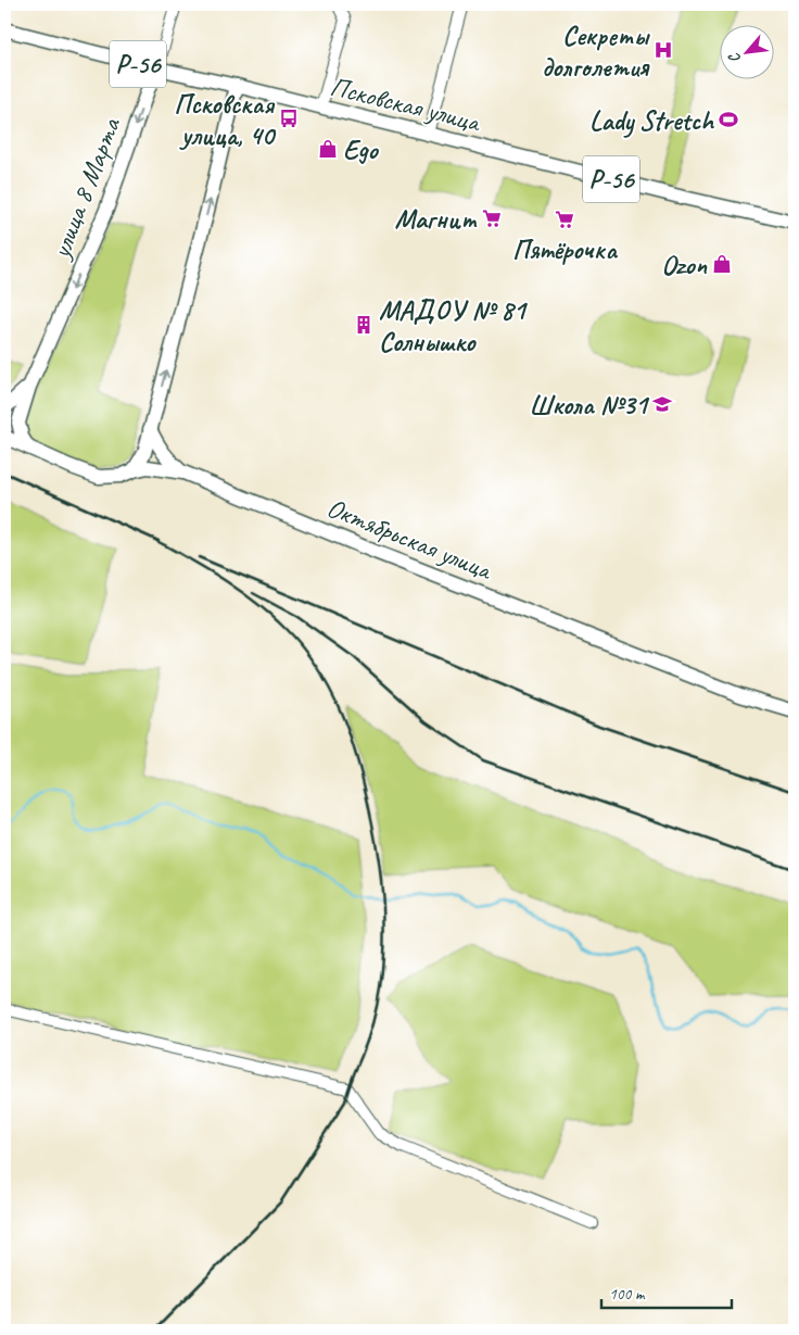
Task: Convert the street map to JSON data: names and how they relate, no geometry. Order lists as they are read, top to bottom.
{
  "streets": {
    "main road": [
      "Р-56",
      "Псковская улица",
      "улица 8 Марта",
      "Октябрьская улица"
    ]
  },
  "crossings": [
    ["Псковская улица", "улица 8 Марта"],
    ["улица 8 Марта", "Октябрьская улица"]
  ],
  "one_way": ["улица 8 Марта"],
  "places": {
    "hospital": ["Секреты долголетия"],
    "bus stop": ["Псковская улица, 40"],
    "sports": ["Lady Stretch"],
    "shop": ["Ego", "Ozon"],
    "supermarket": ["Магнит", "Пятёрочка"],
    "building": ["МАДОУ № 81 Солнышко"],
    "school or university": ["Школа №31"]
  },
  "scale_bar": "100 m",
  "north": "bottom left"
}
